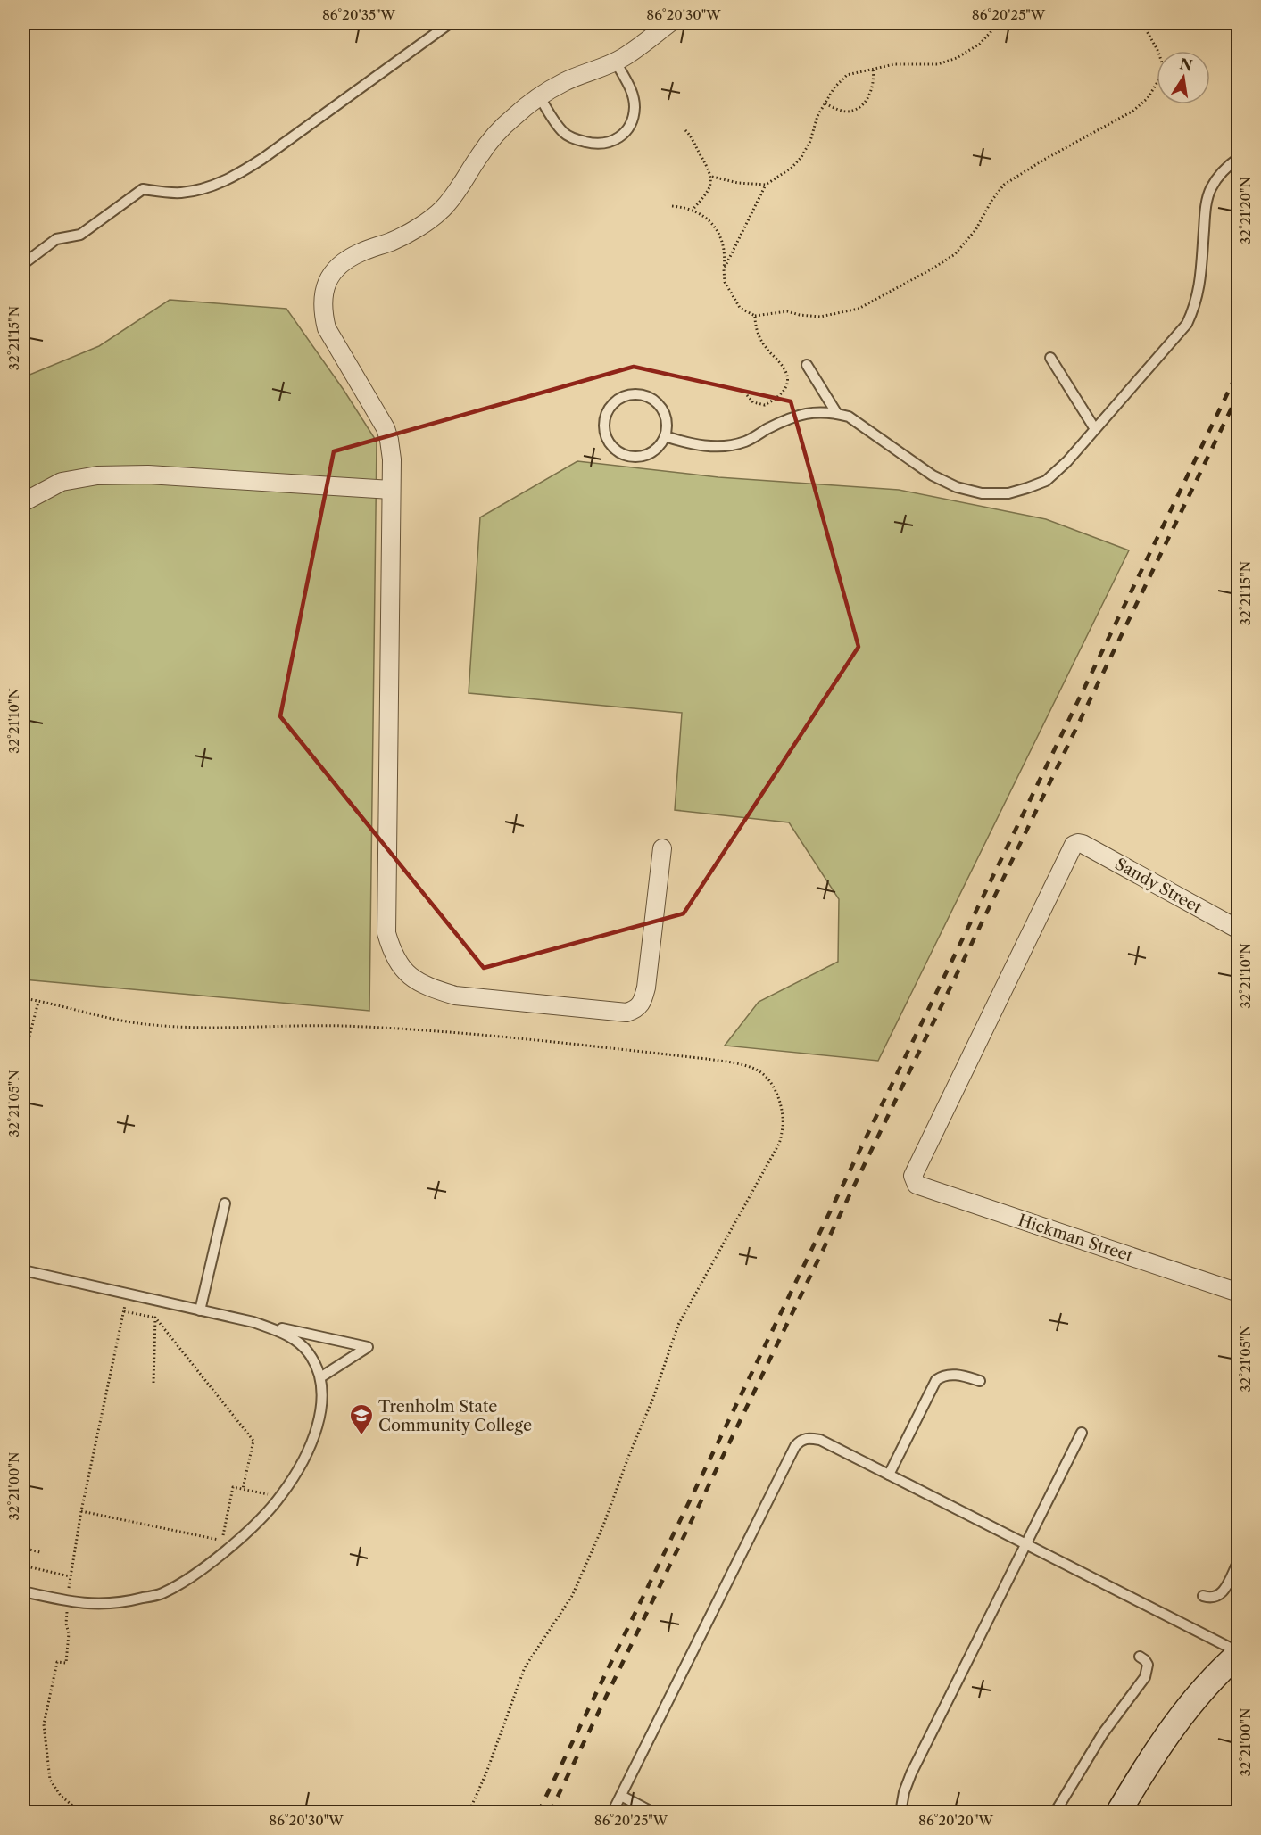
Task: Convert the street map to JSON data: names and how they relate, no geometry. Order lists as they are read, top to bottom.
{
  "streets": {
    "street": ["Sandy Street", "Hickman Street"]
  },
  "crossings": [
    ["Sandy Street", "Hickman Street"]
  ],
  "places": {
    "school or university": ["Trenholm State Community College"]
  },
  "north": "top",
  "coordinates": [
    "86°20'35\"W",
    "86°20'30\"W",
    "86°20'25\"W",
    "32°21'20\"N",
    "32°21'15\"N",
    "32°21'10\"N",
    "32°21'05\"N",
    "32°21'00\"N",
    "86°20'20\"W"
  ]
}
